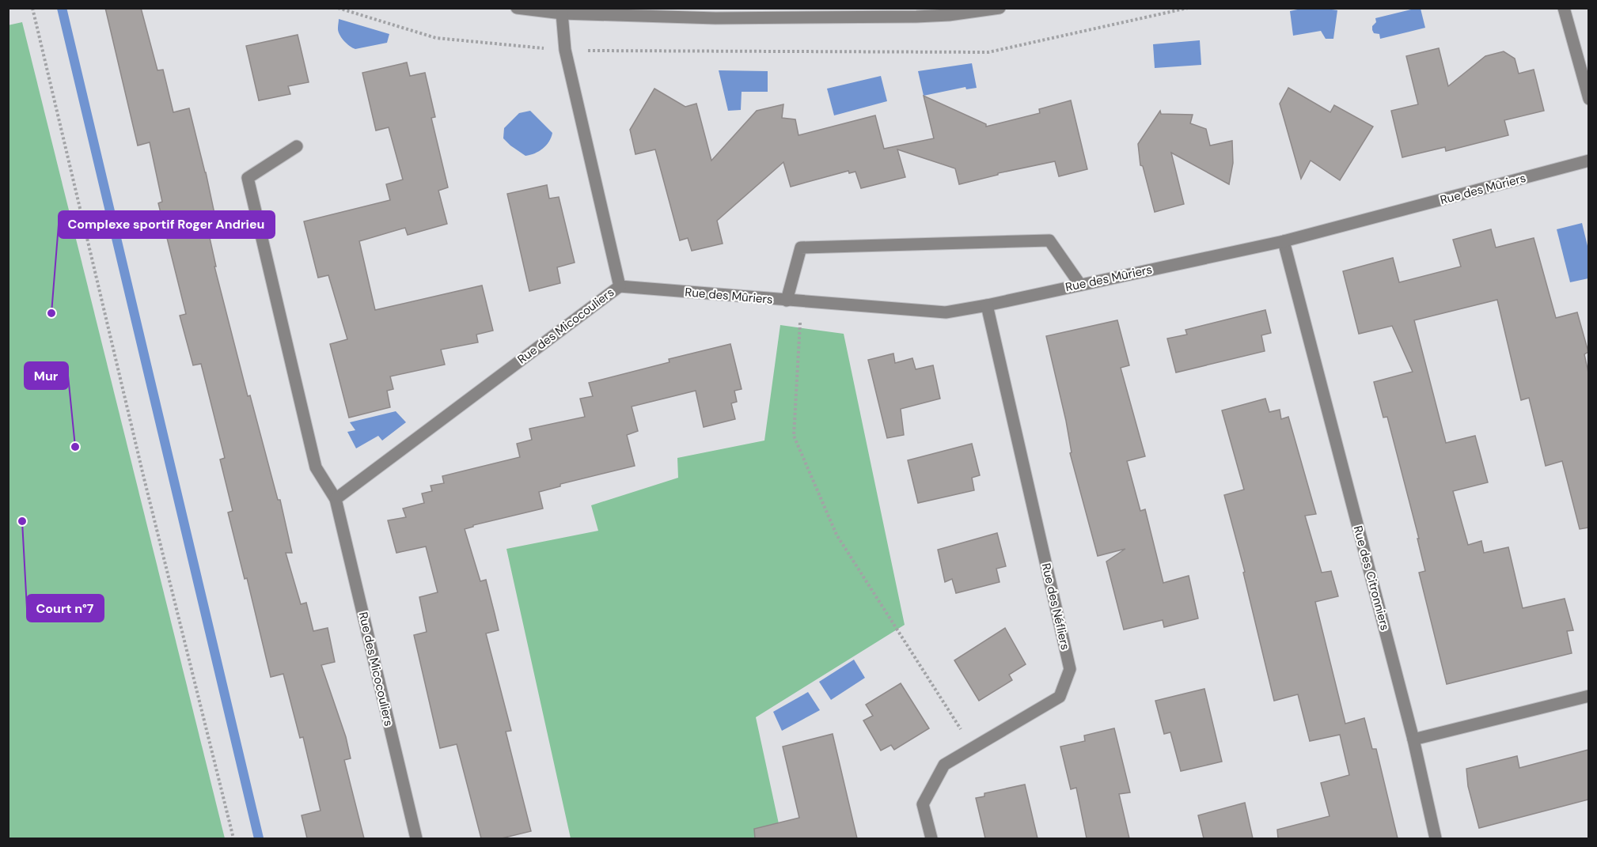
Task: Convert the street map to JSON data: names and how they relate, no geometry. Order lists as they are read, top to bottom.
{
  "streets": {
    "street": [
      "Rue des Mûriers",
      "Rue des Micocouliers",
      "Rue des Citronniers",
      "Rue des Néfliers"
    ]
  },
  "crossings": [
    ["Rue des Mûriers", "Rue des Micocouliers"],
    ["Rue des Mûriers", "Rue des Citronniers"],
    ["Rue des Mûriers", "Rue des Néfliers"]
  ],
  "places": ["Complexe sportif Roger Andrieu", "Mur", "Court n°7"]
}
